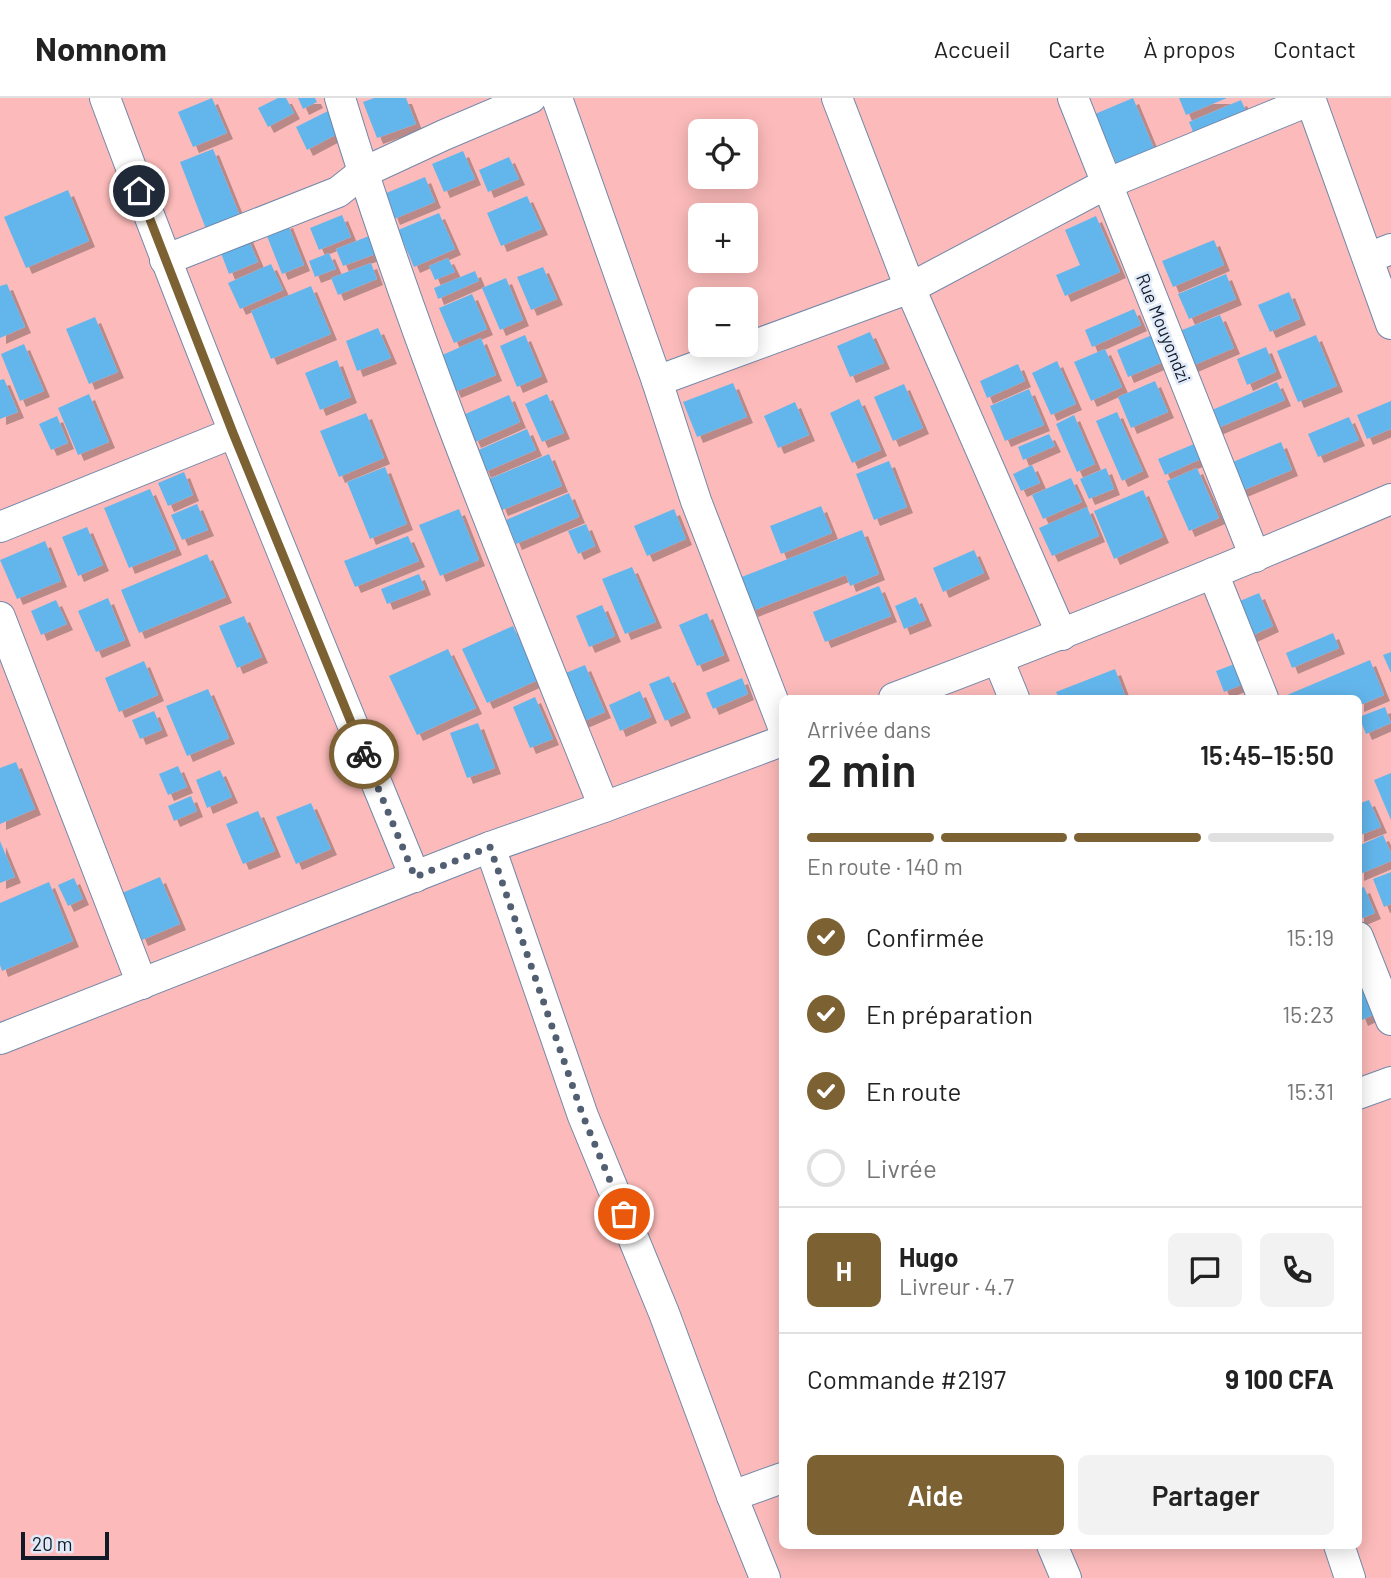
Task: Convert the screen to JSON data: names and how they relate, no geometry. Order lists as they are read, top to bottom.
{
  "streets": {
    "street": ["Rue Mouyondzi"]
  },
  "scale_bar": "20 m",
  "page": {
    "header": "Nomnom",
    "nav": [
      "Accueil",
      "Carte",
      "À propos",
      "Contact"
    ],
    "map_buttons": ["+", "−"],
    "heading": ["2 min", "Arrivée dans", "15:45–15:50"],
    "panel": [
      "Hugo",
      "Livreur · 4.7",
      "Commande #2197",
      "9 100 CFA"
    ],
    "bar": "En route · 140 m",
    "list": [
      ["Confirmée", "15:19"],
      ["En préparation", "15:23"],
      ["En route", "15:31"],
      "Livrée"
    ],
    "round": "H",
    "buttons": ["Aide", "Partager"],
    "scale": "20 m"
  }
}
